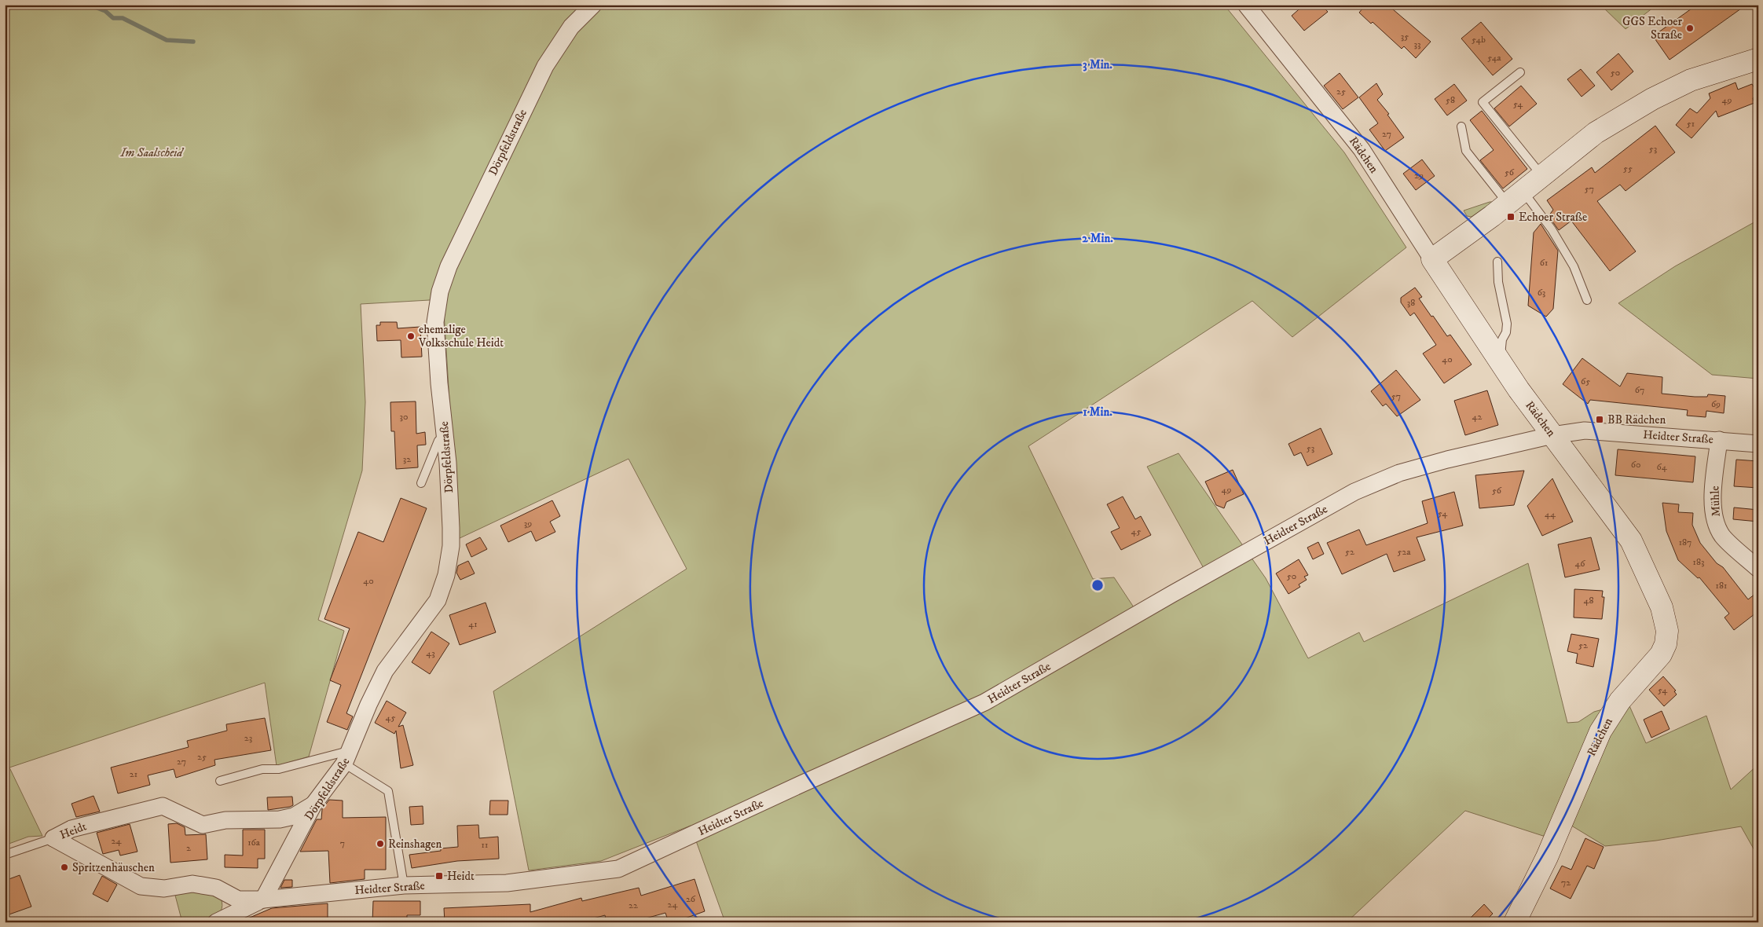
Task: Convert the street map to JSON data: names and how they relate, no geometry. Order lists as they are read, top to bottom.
{
  "streets": {
    "street": [
      "Dörpfeldstraße",
      "Rädchen",
      "Heidter Straße",
      "Mühle",
      "Heidt"
    ]
  },
  "crossings": [
    ["Dörpfeldstraße", "Heidter Straße"],
    ["Dörpfeldstraße", "Heidt"],
    ["Rädchen", "Heidter Straße"],
    ["Heidter Straße", "Mühle"],
    ["Heidter Straße", "Heidt"]
  ],
  "parks": ["Im Saalscheid"],
  "places": {
    "other": [
      "GGS Echoer Straße",
      "ehemalige Volksschule Heidt",
      "Reinshagen",
      "Spritzenhäuschen"
    ],
    "transit": ["Echoer Straße", "BB Rädchen", "Heidt"]
  },
  "house_numbers": [
    "35",
    "54b",
    "33",
    "54a",
    "50",
    "25",
    "58",
    "49",
    "54",
    "51",
    "27",
    "53",
    "55",
    "56",
    "29",
    "57",
    "61",
    "63",
    "38",
    "40",
    "65",
    "67",
    "57",
    "69",
    "30",
    "42",
    "53",
    "32",
    "60",
    "64",
    "49",
    "56",
    "54",
    "44",
    "39",
    "45",
    "187",
    "52",
    "52a",
    "183",
    "46",
    "50",
    "40",
    "181",
    "48",
    "41",
    "52",
    "43",
    "54",
    "45",
    "23",
    "25",
    "27",
    "21",
    "24",
    "16a",
    "7",
    "11",
    "2",
    "72",
    "26",
    "24",
    "22"
  ],
  "rings": ["3 Min.", "2 Min.", "1 Min."]
}
